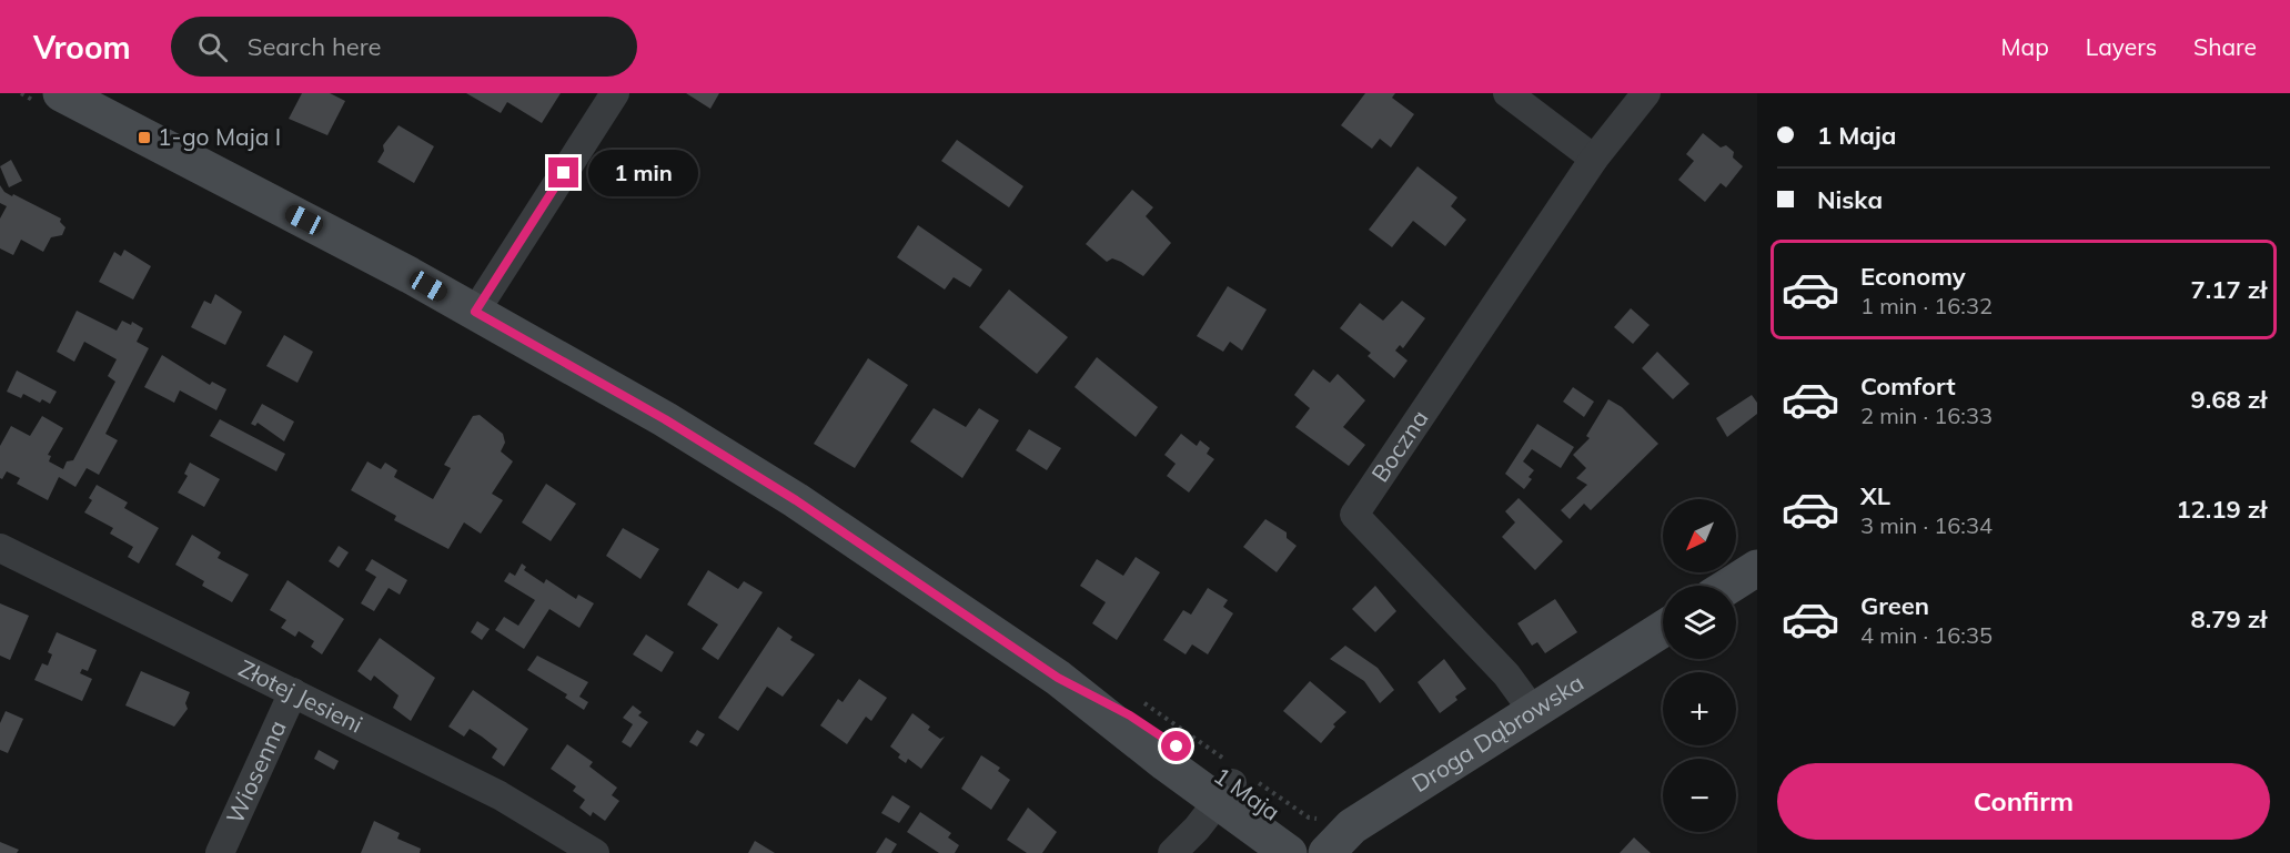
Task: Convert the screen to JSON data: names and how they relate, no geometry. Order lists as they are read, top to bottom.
{
  "streets": {
    "main road": ["Droga Dąbrowska", "1 Maja"],
    "street": ["Boczna", "Złotej Jesieni", "Wiosenna"]
  },
  "crossings": [
    ["Boczna", "Droga Dąbrowska"],
    ["Złotej Jesieni", "Wiosenna"],
    ["Droga Dąbrowska", "1 Maja"]
  ],
  "places": {
    "transit": ["1-go Maja I"]
  },
  "north": "bottom left",
  "page": {
    "header": "Vroom",
    "search": "Search here",
    "nav": ["Map", "Layers", "Share"],
    "banner": ["1 Maja", "Niska"],
    "bubble": "1 min",
    "list": [
      {
        "name": "Economy",
        "note": "1 min · 16:32",
        "value": "7.17 zł"
      },
      {
        "name": "Comfort",
        "note": "2 min · 16:33",
        "value": "9.68 zł"
      },
      {
        "name": "XL",
        "note": "3 min · 16:34",
        "value": "12.19 zł"
      },
      {
        "name": "Green",
        "note": "4 min · 16:35",
        "value": "8.79 zł"
      }
    ],
    "map_buttons": ["+", "−"],
    "buttons": "Confirm"
  }
}
